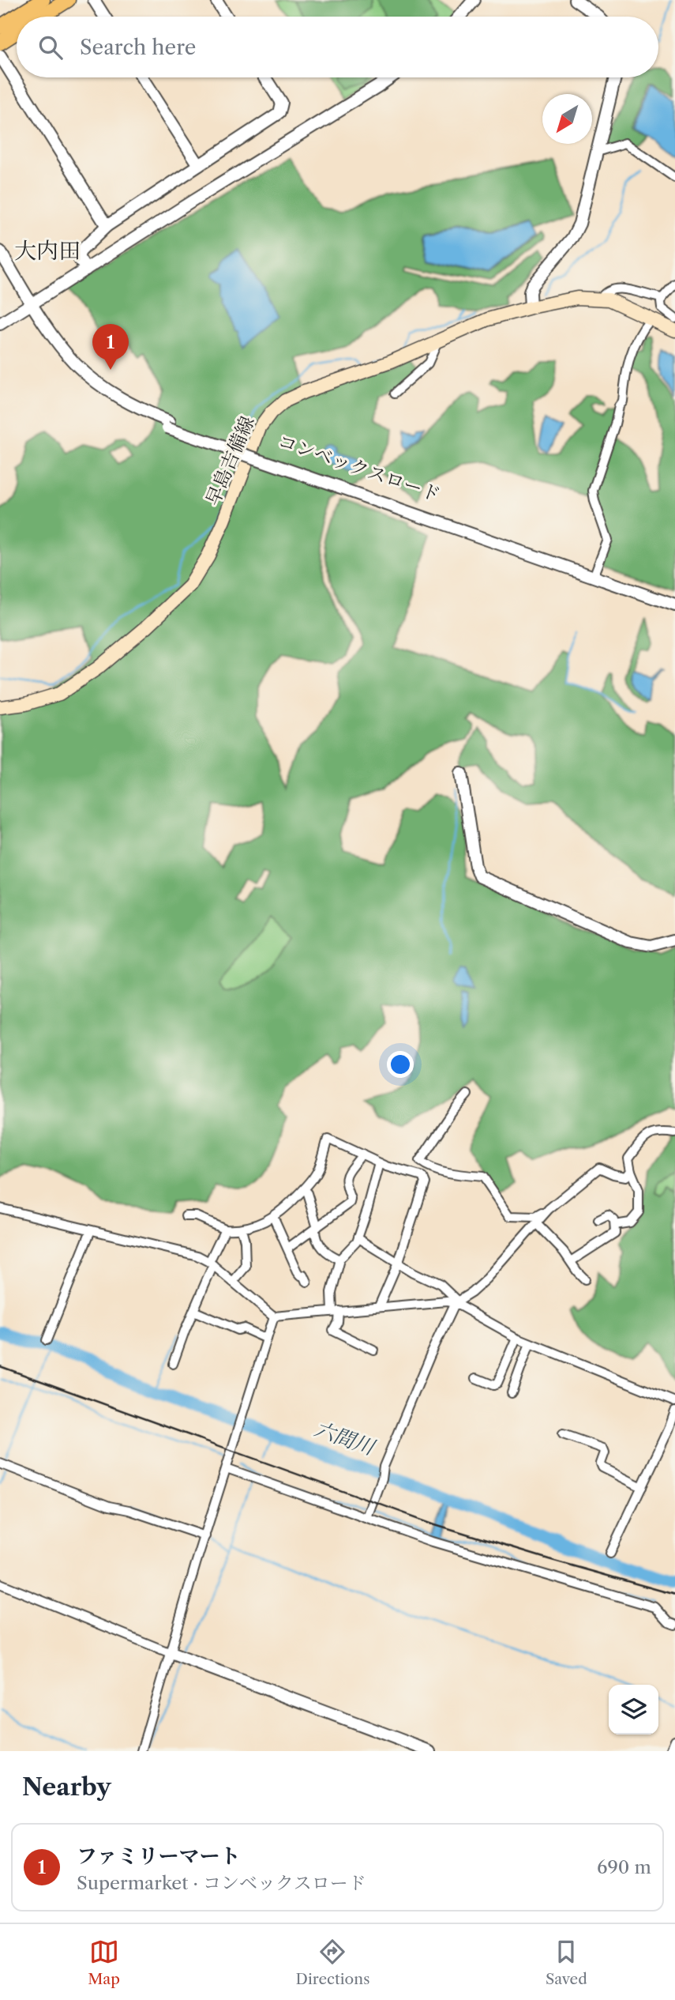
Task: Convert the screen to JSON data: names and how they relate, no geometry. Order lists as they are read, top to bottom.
{
  "streets": {
    "main road": ["早島吉備線"],
    "street": ["コンベックスロード"]
  },
  "districts": ["大内田"],
  "water": ["六間川"],
  "north": "bottom left",
  "page": {
    "search": "Search here",
    "pins": "1",
    "heading": "Nearby",
    "list": [
      {
        "mark": "1",
        "name": "ファミリーマート",
        "note": "Supermarket · コンベックスロード",
        "value": "690 m"
      }
    ],
    "nav": ["Map", "Directions", "Saved"]
  }
}
